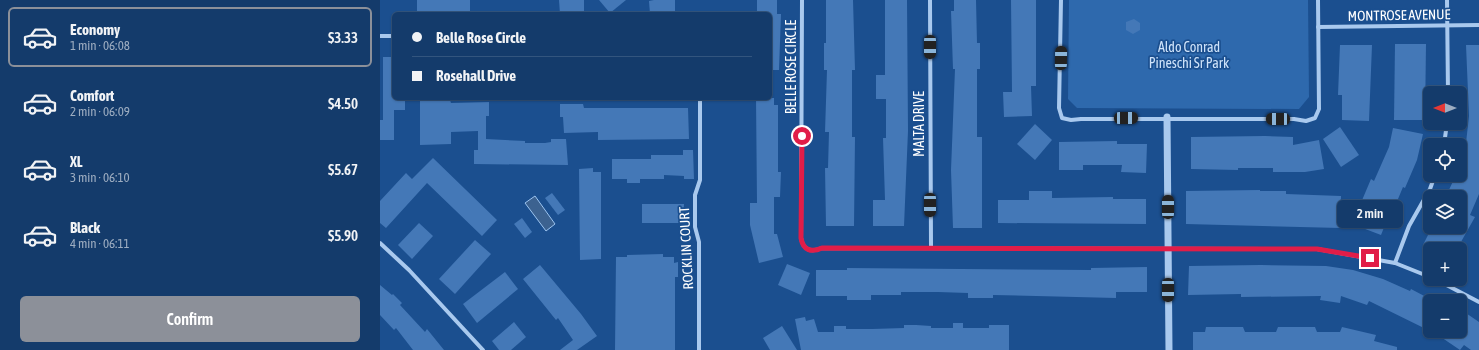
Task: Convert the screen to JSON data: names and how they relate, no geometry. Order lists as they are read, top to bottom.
{
  "streets": {
    "street": [
      "MONTROSE AVENUE",
      "BELLE ROSE CIRCLE",
      "MALTA DRIVE",
      "ROCKLIN COURT"
    ]
  },
  "crossings": [
    ["BELLE ROSE CIRCLE", "MALTA DRIVE"]
  ],
  "parks": ["Aldo Conrad Pineschi Sr Park"],
  "north": "left",
  "page": {
    "list": [
      {
        "name": "Economy",
        "note": "1 min · 06:08",
        "value": "$3.33"
      },
      {
        "name": "Comfort",
        "note": "2 min · 06:09",
        "value": "$4.50"
      },
      {
        "name": "XL",
        "note": "3 min · 06:10",
        "value": "$5.67"
      },
      {
        "name": "Black",
        "note": "4 min · 06:11",
        "value": "$5.90"
      }
    ],
    "banner": ["Belle Rose Circle", "Rosehall Drive"],
    "map_buttons": ["+", "−"],
    "bubble": "2 min",
    "buttons": "Confirm"
  }
}
